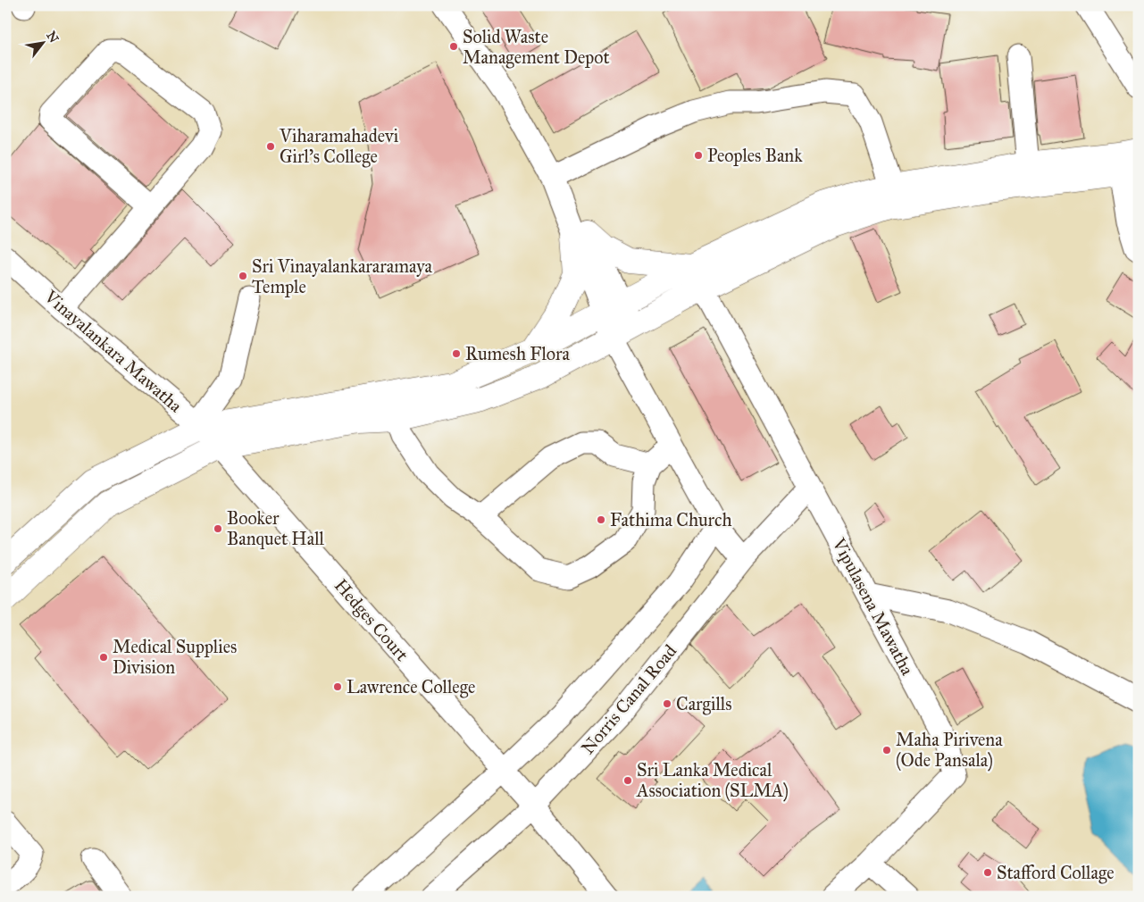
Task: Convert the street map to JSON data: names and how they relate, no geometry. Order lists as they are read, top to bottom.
{
  "streets": {
    "street": [
      "Vinayalankara Mawatha",
      "Vipulasena Mawatha",
      "Hedges Court",
      "Norris Canal Road"
    ]
  },
  "crossings": [
    ["Vinayalankara Mawatha", "Hedges Court"],
    ["Vipulasena Mawatha", "Norris Canal Road"],
    ["Hedges Court", "Norris Canal Road"]
  ],
  "places": [
    "Solid Waste Management Depot",
    "Viharamahadevi Girl's College",
    "Peoples Bank",
    "Sri Vinayalankararamaya Temple",
    "Rumesh Flora",
    "Fathima Church",
    "Booker Banquet Hall",
    "Medical Supplies Division",
    "Lawrence College",
    "Cargills",
    "Maha Pirivena (Ode Pansala)",
    "Sri Lanka Medical Association (SLMA)",
    "Stafford Collage"
  ],
  "north": "top right"
}
